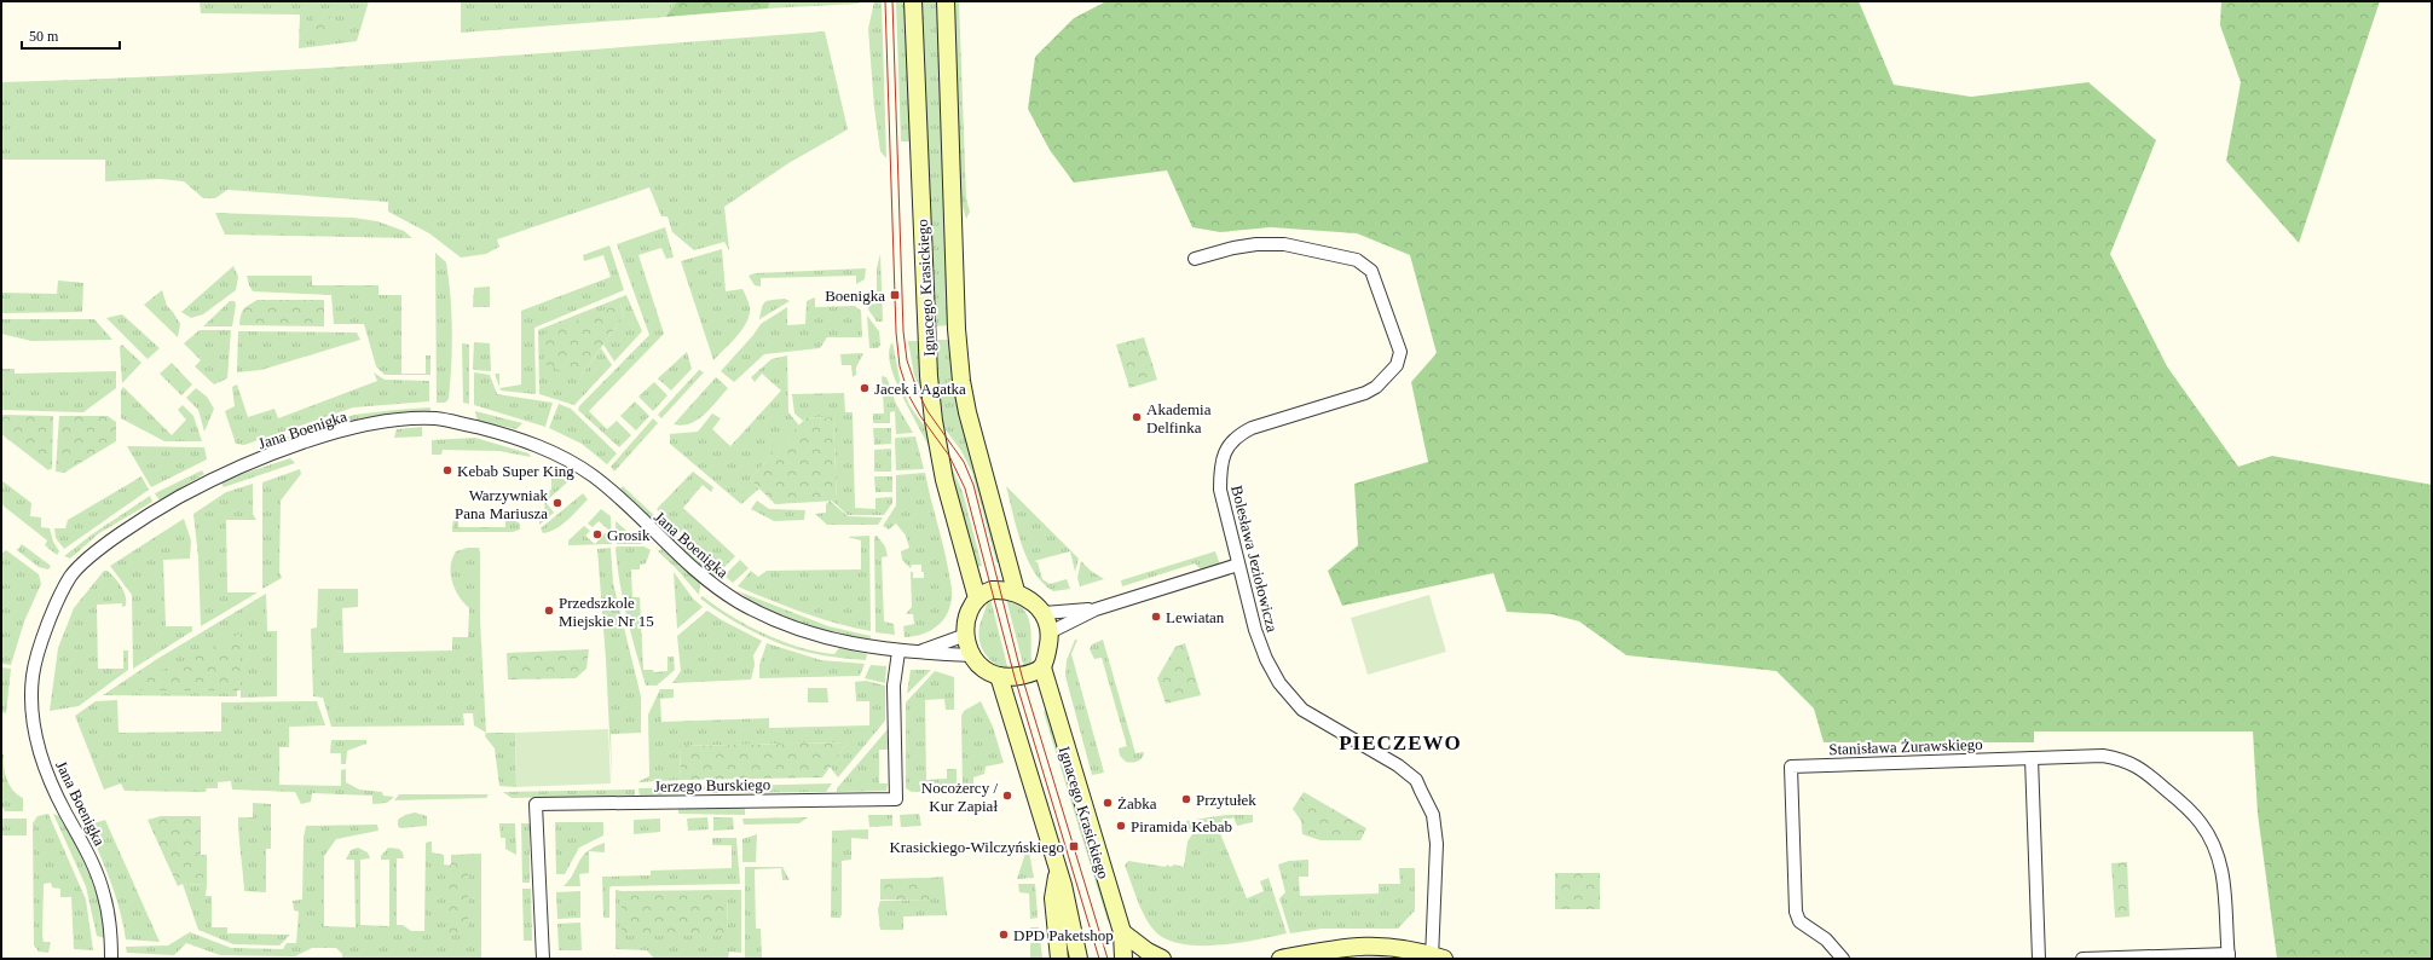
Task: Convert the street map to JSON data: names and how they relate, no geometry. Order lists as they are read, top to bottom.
{
  "streets": {
    "main road": ["Ignacego Krasickiego"],
    "street": [
      "Jana Boenigka",
      "Bolesława Jeziołowicza",
      "Stanisława Żurawskiego",
      "Jerzego Burskiego"
    ]
  },
  "crossings": [
    ["Ignacego Krasickiego", "Jana Boenigka"],
    ["Jana Boenigka", "Jerzego Burskiego"]
  ],
  "districts": ["PIECZEWO"],
  "places": {
    "transit": ["Boenigka", "Krasickiego-Wilczyńskiego"],
    "other": [
      "Jacek i Agatka",
      "Akademia Delfinka",
      "Kebab Super King",
      "Warzywniak Pana Mariusza",
      "Grosik",
      "Przedszkole Miejskie Nr 15",
      "Lewiatan",
      "Nocożercy / Kur Zapiał",
      "Przytułek",
      "Żabka",
      "Piramida Kebab",
      "DPD Paketshop"
    ]
  },
  "scale_bar": "50 m"
}
